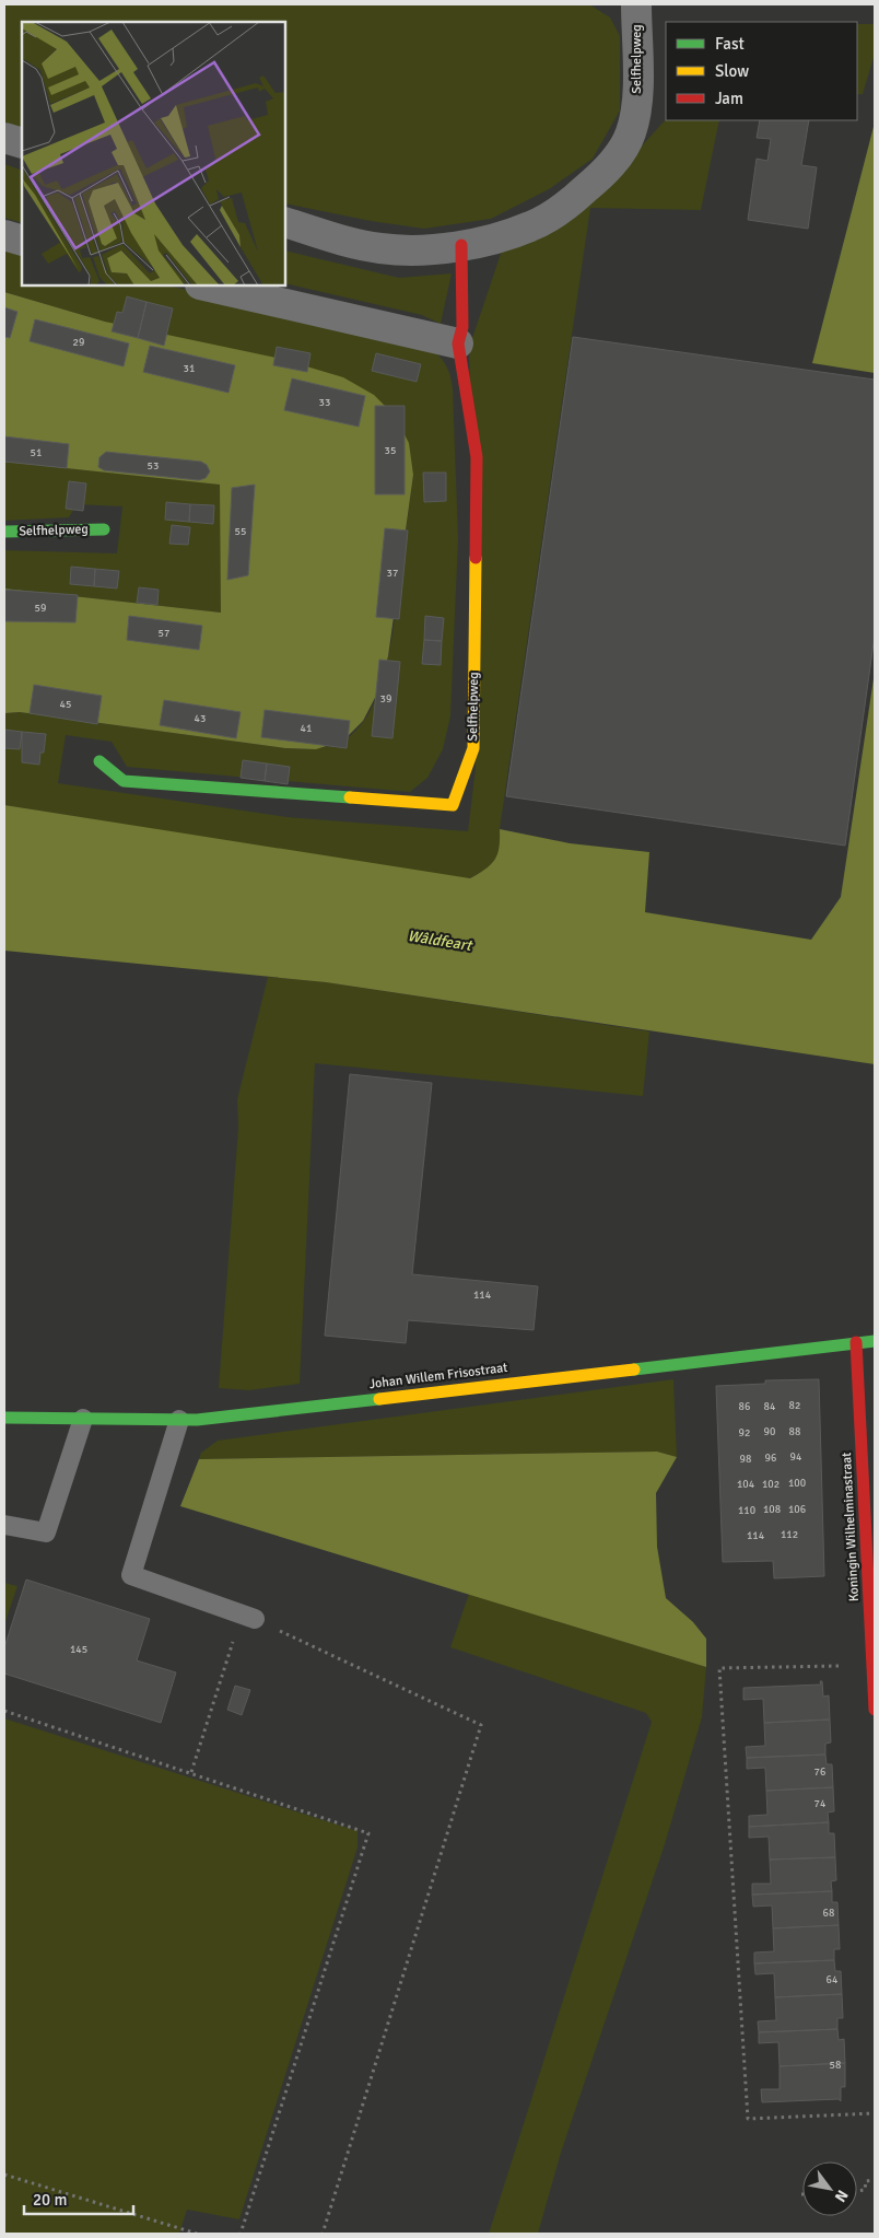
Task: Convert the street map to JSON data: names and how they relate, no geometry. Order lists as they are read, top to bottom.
{
  "streets": {
    "street": ["Selfhelpweg", "Johan Willem Frisostraat", "Koningin Wilhelminastraat"]
  },
  "crossings": [
    ["Johan Willem Frisostraat", "Koningin Wilhelminastraat"]
  ],
  "water": ["Wâldfeart"],
  "house_numbers": [
    "29",
    "31",
    "33",
    "35",
    "51",
    "53",
    "55",
    "37",
    "59",
    "57",
    "39",
    "45",
    "43",
    "41",
    "114",
    "82",
    "86",
    "84",
    "90",
    "88",
    "92",
    "94",
    "96",
    "98",
    "100",
    "104",
    "102",
    "108",
    "106",
    "110",
    "112",
    "114",
    "145",
    "76",
    "74",
    "68",
    "64",
    "58"
  ],
  "legend": ["Fast", "Slow", "Jam"],
  "scale_bar": "20 m",
  "north": "bottom right"
}
